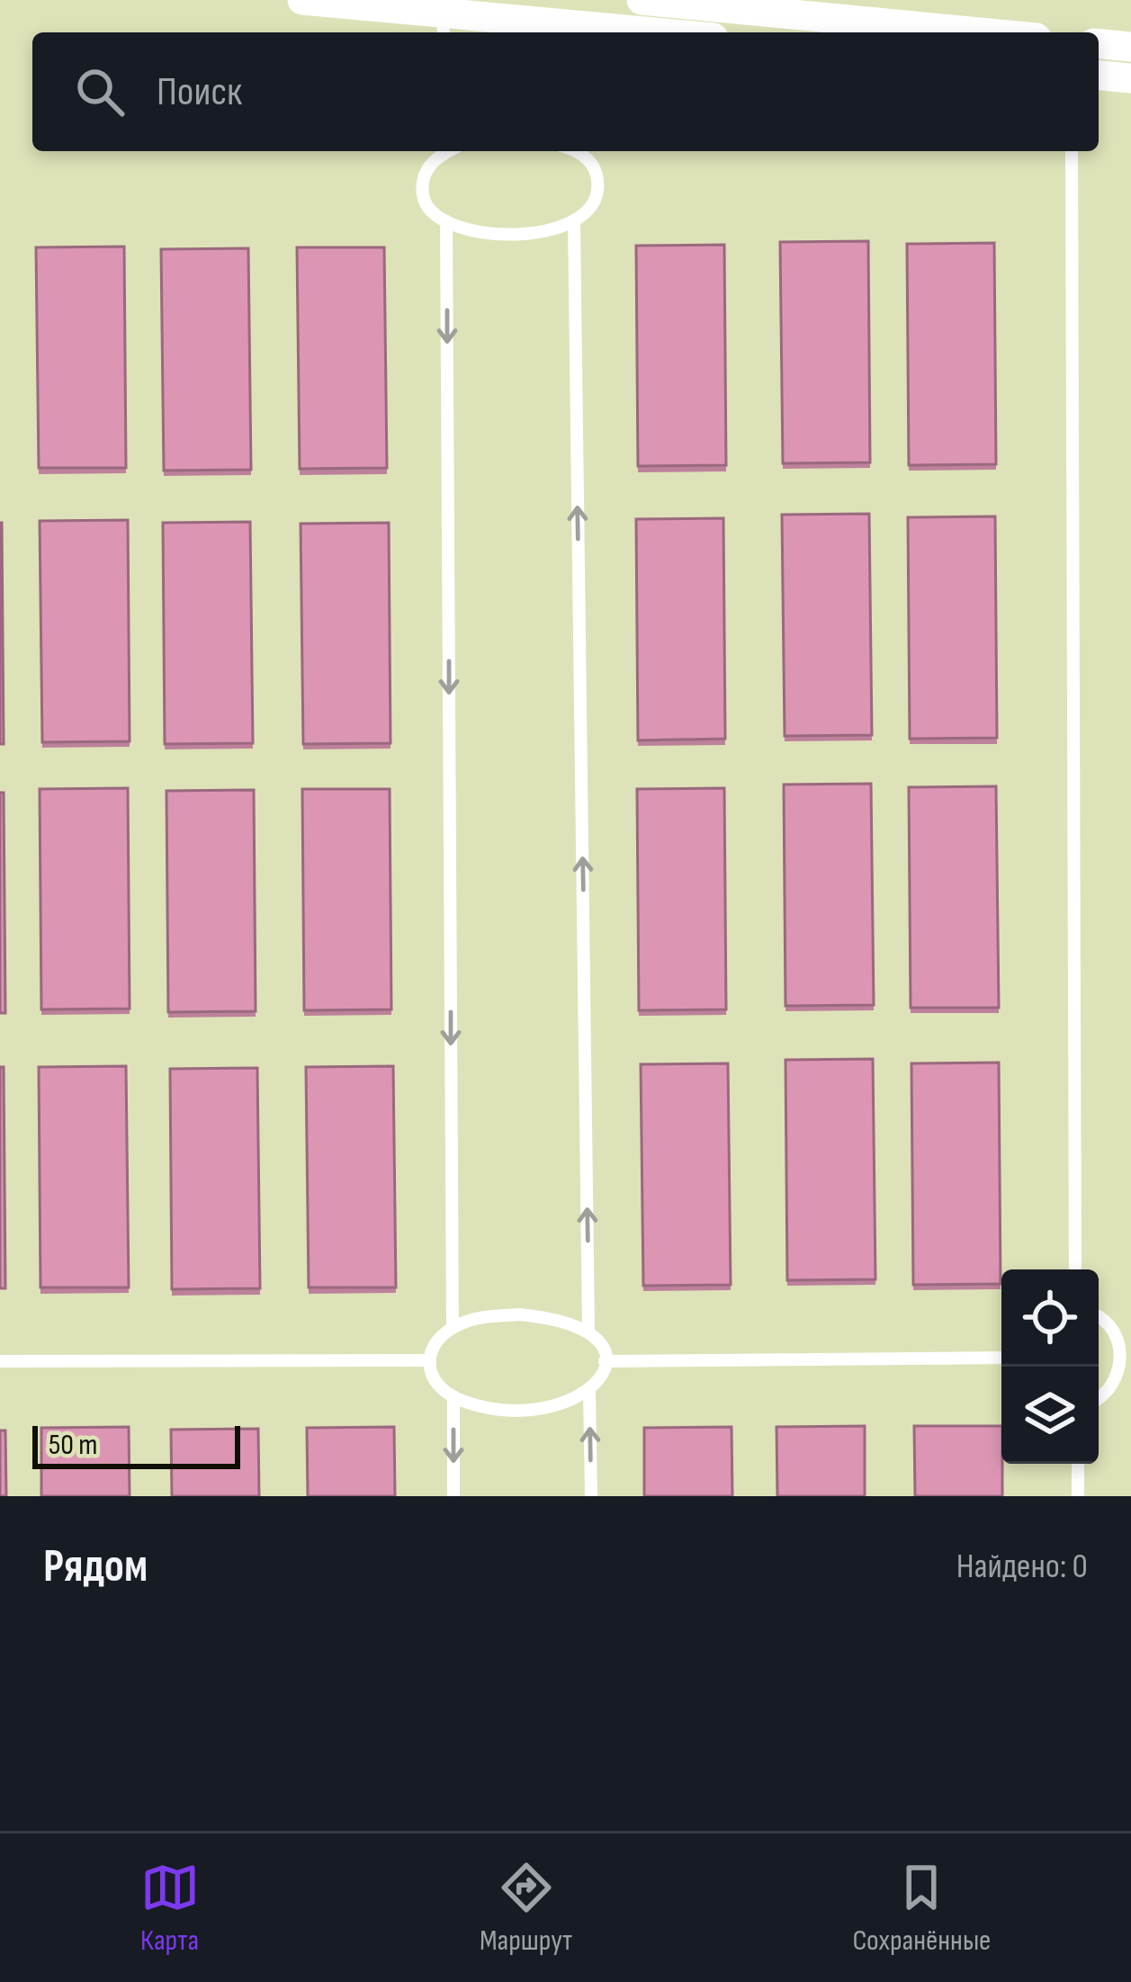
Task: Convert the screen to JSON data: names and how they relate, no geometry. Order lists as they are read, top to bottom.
{
  "scale_bar": "50 m",
  "page": {
    "search": "Поиск",
    "scale": "50 m",
    "heading": ["Рядом", "Найдено: 0"],
    "nav": ["Карта", "Маршрут", "Сохранённые"]
  }
}
